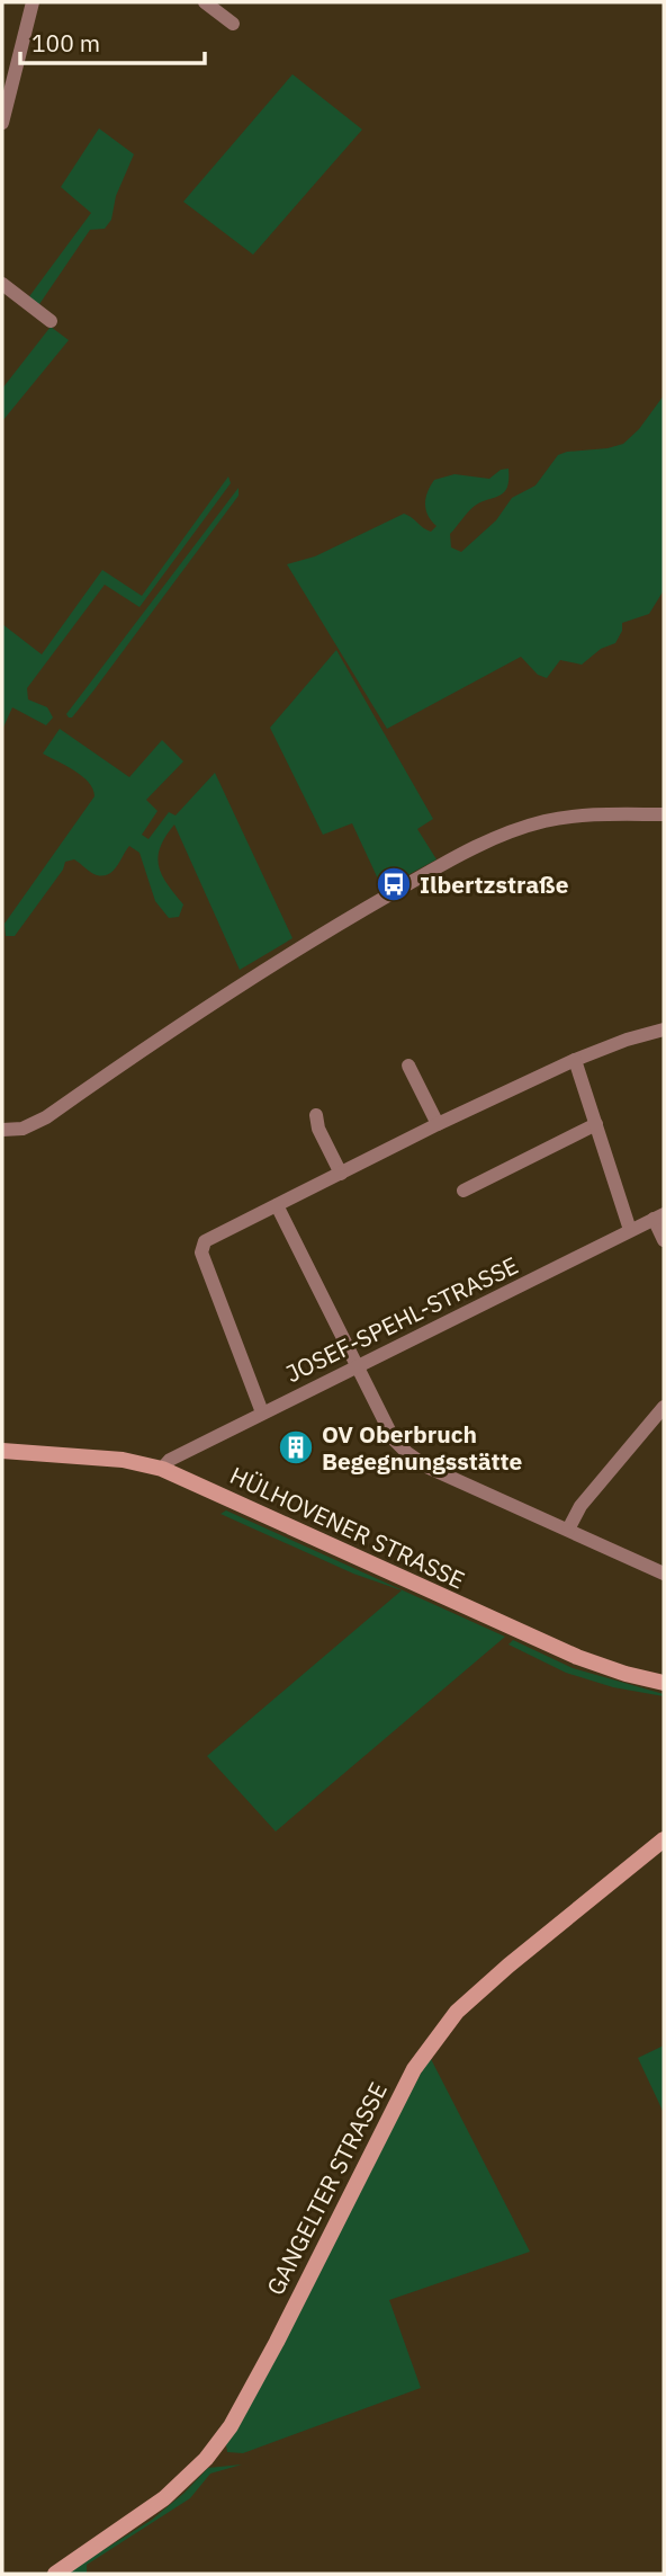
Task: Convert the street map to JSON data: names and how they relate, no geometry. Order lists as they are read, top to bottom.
{
  "streets": {
    "main road": ["HÜLHOVENER STRASSE", "GANGELTER STRASSE"],
    "street": ["JOSEF-SPEHL-STRASSE"]
  },
  "crossings": [
    ["JOSEF-SPEHL-STRASSE", "HÜLHOVENER STRASSE"]
  ],
  "places": {
    "bus stop": ["Ilbertzstraße"],
    "building": ["OV Oberbruch Begegnungsstätte"]
  },
  "scale_bar": "100 m"
}
